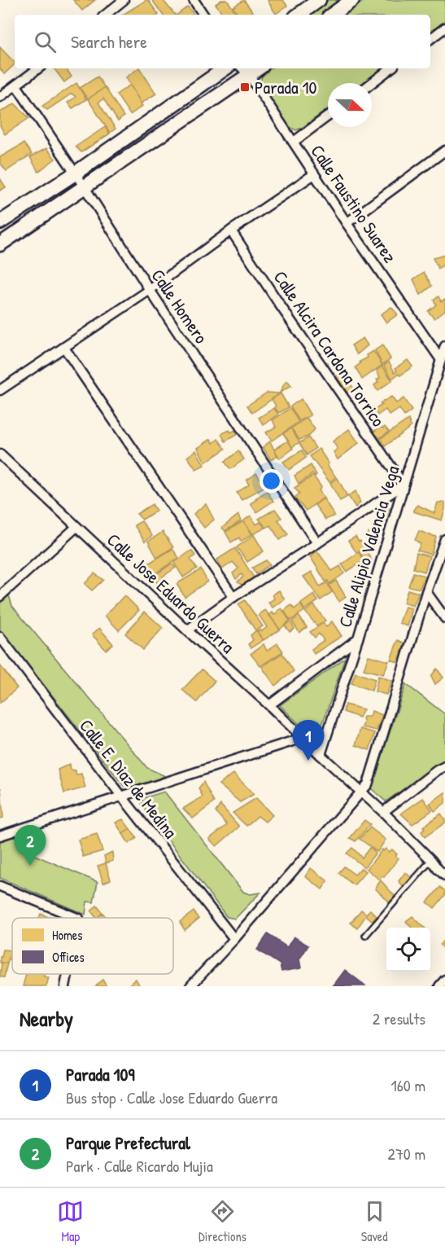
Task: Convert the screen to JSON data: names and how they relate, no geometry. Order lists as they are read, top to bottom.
{
  "streets": {
    "street": [
      "Calle Faustino Suarez",
      "Calle Homero",
      "Calle Alcira Cardona Torrico",
      "Calle Alipio Valencia Vega",
      "Calle Jose Eduardo Guerra",
      "Calle E. Diaz de Medina"
    ]
  },
  "crossings": [
    ["Calle Faustino Suarez", "Calle Alipio Valencia Vega"],
    ["Calle Alcira Cardona Torrico", "Calle Alipio Valencia Vega"],
    ["Calle Alipio Valencia Vega", "Calle Jose Eduardo Guerra"]
  ],
  "places": {
    "transit": ["Parada 10"]
  },
  "legend": ["Homes", "Offices"],
  "north": "right",
  "page": {
    "search": "Search here",
    "pins": ["1", "2"],
    "heading": ["Nearby", "2 results"],
    "list": [
      {
        "mark": "1",
        "name": "Parada 109",
        "note": "Bus stop · Calle Jose Eduardo Guerra",
        "value": "160 m"
      },
      {
        "mark": "2",
        "name": "Parque Prefectural",
        "note": "Park · Calle Ricardo Mujia",
        "value": "270 m"
      }
    ],
    "nav": ["Map", "Directions", "Saved"]
  }
}
